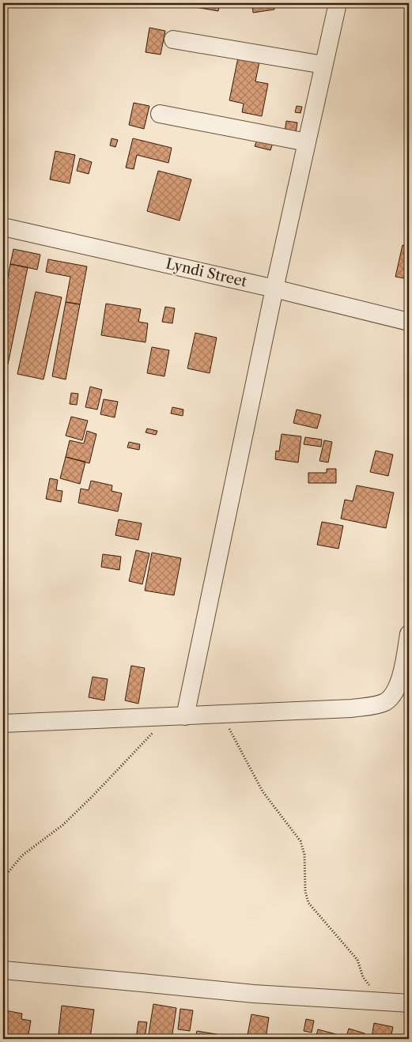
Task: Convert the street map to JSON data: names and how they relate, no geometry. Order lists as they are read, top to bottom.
{
  "streets": {
    "street": ["Lyndi Street"]
  }
}
